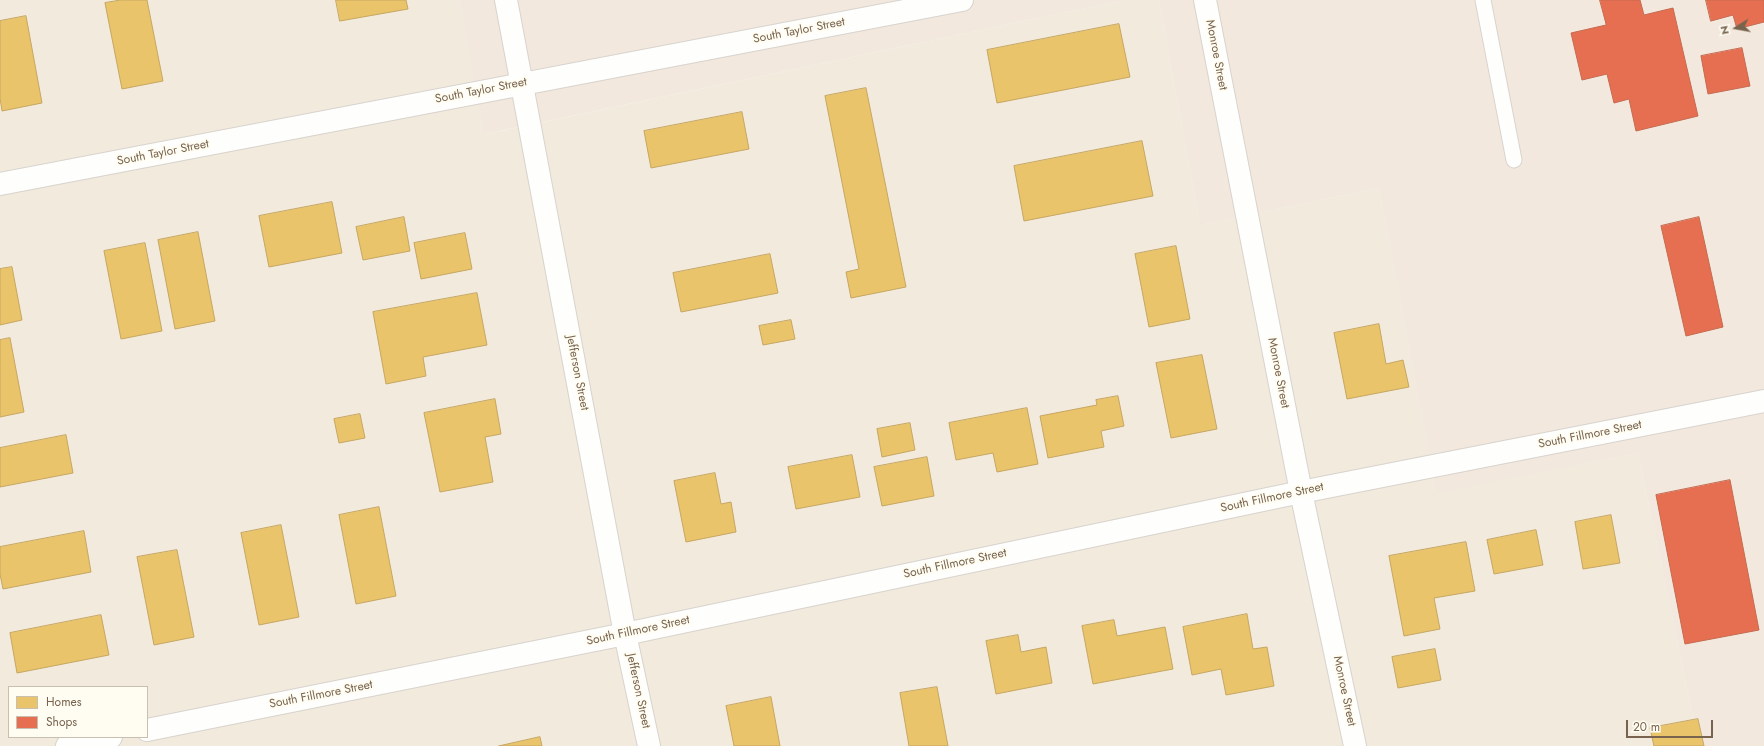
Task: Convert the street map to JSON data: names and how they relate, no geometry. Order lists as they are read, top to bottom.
{
  "streets": {
    "street": [
      "South Taylor Street",
      "Monroe Street",
      "Jefferson Street",
      "South Fillmore Street"
    ]
  },
  "crossings": [
    ["South Taylor Street", "Jefferson Street"],
    ["Monroe Street", "South Fillmore Street"],
    ["Jefferson Street", "South Fillmore Street"]
  ],
  "legend": ["Homes", "Shops"],
  "scale_bar": "20 m",
  "north": "left"
}
